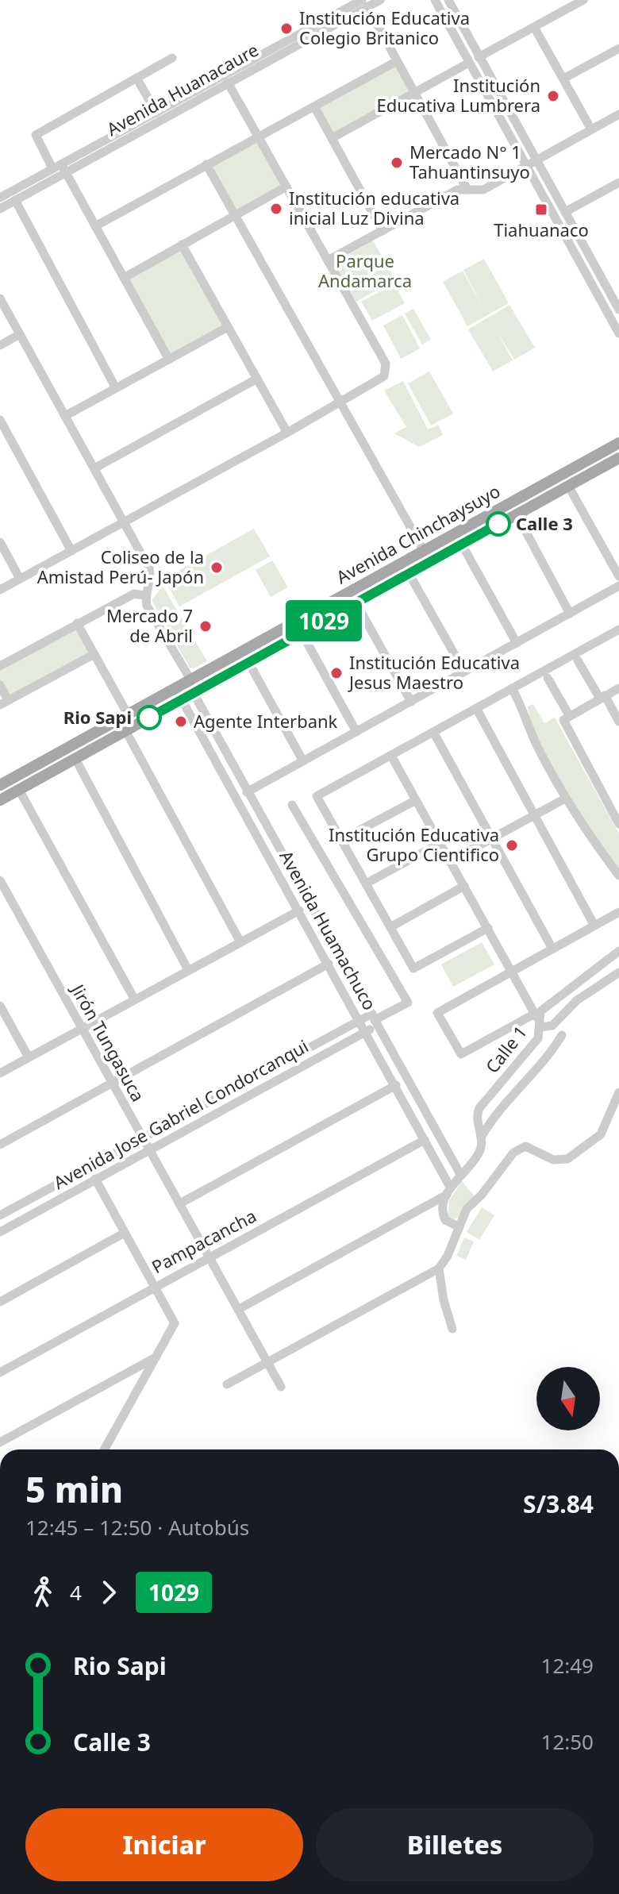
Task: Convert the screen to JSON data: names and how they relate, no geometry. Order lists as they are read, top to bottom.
{
  "streets": {
    "main road": ["Avenida Chinchaysuyo"],
    "street": [
      "Avenida Huanacaure",
      "Avenida Huamachuco",
      "Jirón Tungasuca",
      "Calle 1",
      "Avenida Jose Gabriel Condorcanqui",
      "Pampacancha"
    ]
  },
  "crossings": [
    ["Avenida Chinchaysuyo", "Avenida Huamachuco"],
    ["Avenida Huamachuco", "Calle 1"],
    ["Avenida Huamachuco", "Avenida Jose Gabriel Condorcanqui"],
    ["Avenida Huamachuco", "Pampacancha"],
    ["Jirón Tungasuca", "Avenida Jose Gabriel Condorcanqui"],
    ["Jirón Tungasuca", "Pampacancha"]
  ],
  "parks": ["Parque Andamarca"],
  "places": {
    "other": [
      "Institución Educativa Colegio Britanico",
      "Institución Educativa Lumbrera",
      "Mercado N° 1 Tahuantinsuyo",
      "Institución educativa inicial Luz Divina",
      "Calle 3",
      "Coliseo de la Amistad Perú- Japón",
      "Mercado 7 de Abril",
      "Institución Educativa Jesus Maestro",
      "Rio Sapi",
      "Agente Interbank",
      "Institución Educativa Grupo Cientifico"
    ],
    "transit": ["Tiahuanaco"]
  },
  "lines": ["bus line 1029"],
  "north": "bottom",
  "page": {
    "on_map": "1029",
    "heading": ["5 min", "12:45 – 12:50 · Autobús", "S/3.84"],
    "legs": ["4", "1029"],
    "list": [
      {
        "name": "Rio Sapi",
        "value": "12:49"
      },
      {
        "name": "Calle 3",
        "value": "12:50"
      }
    ],
    "buttons": ["Iniciar", "Billetes"]
  }
}
